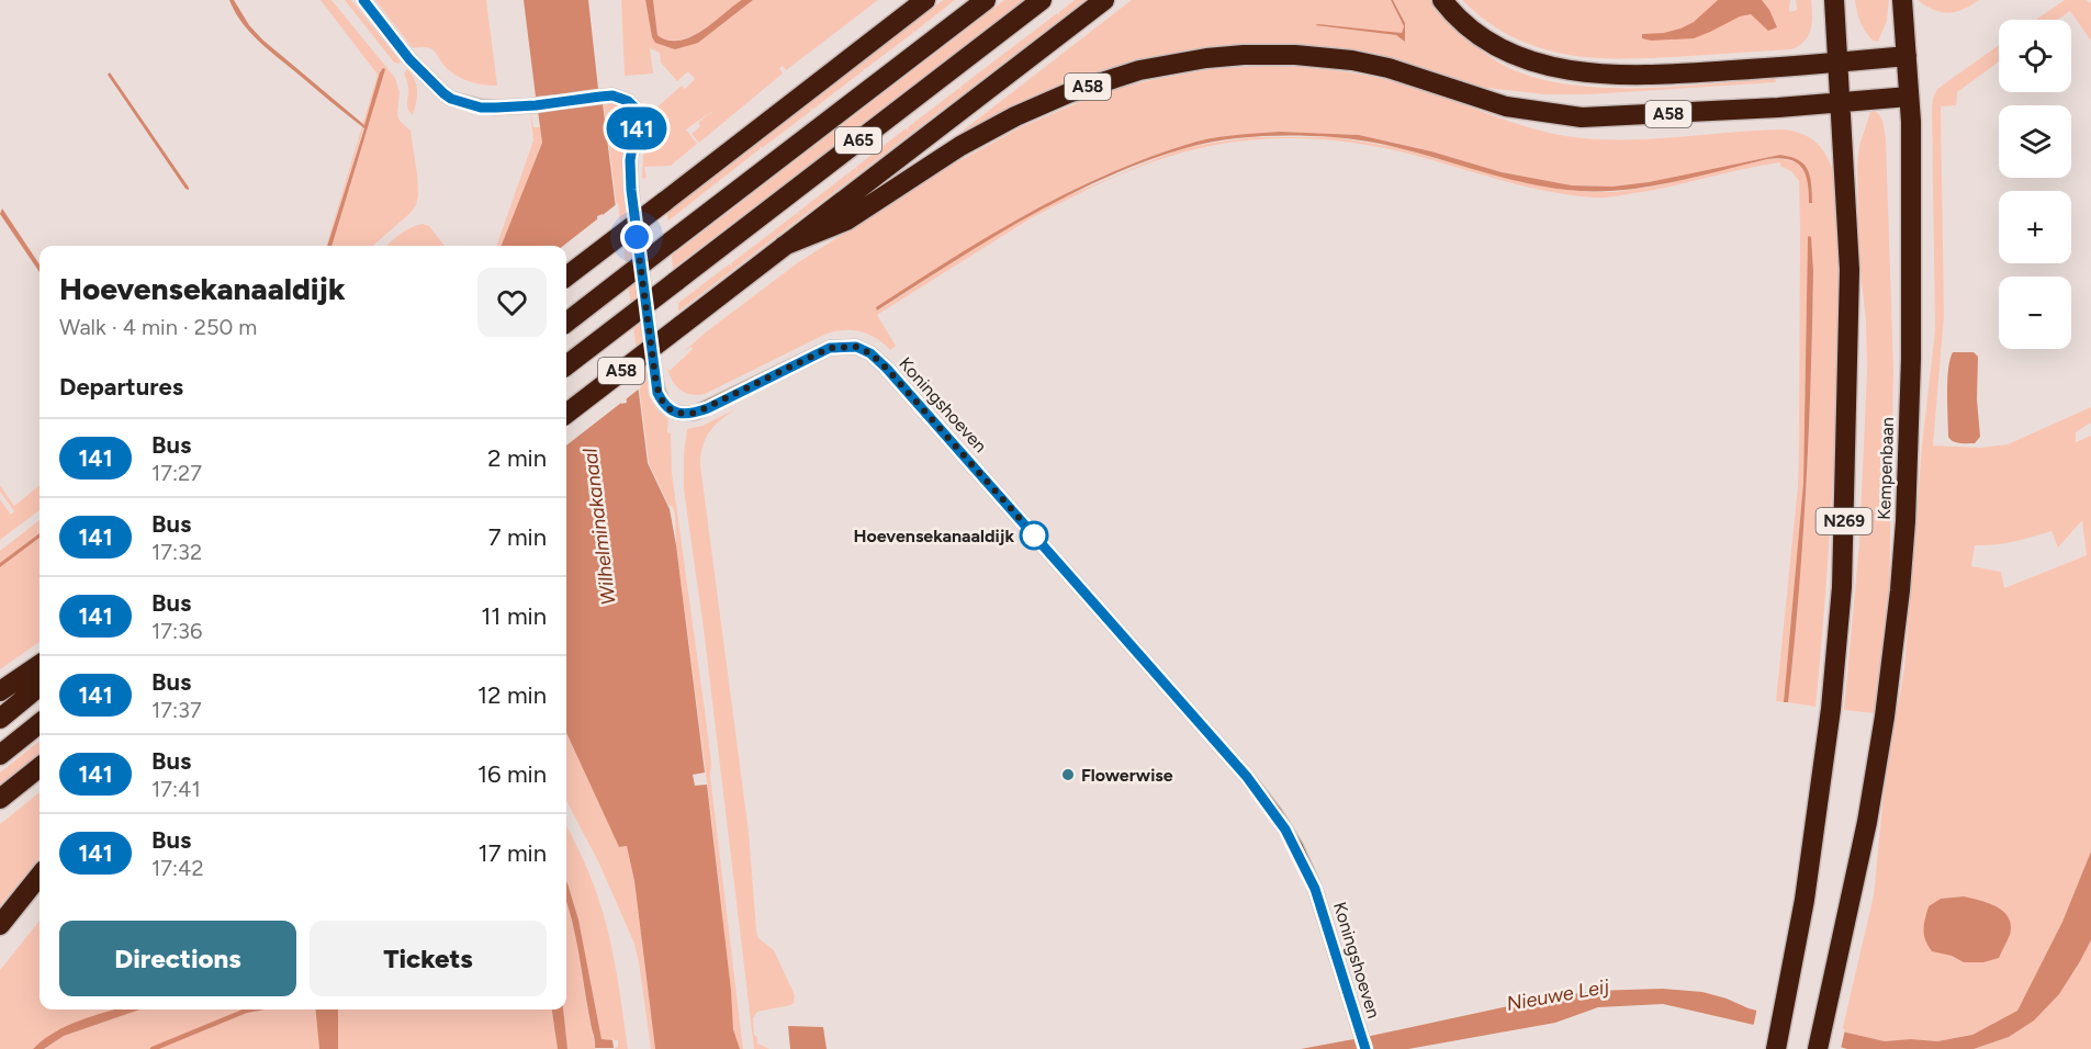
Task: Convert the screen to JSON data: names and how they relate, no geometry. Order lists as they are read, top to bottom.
{
  "streets": {
    "highway": [
      "A58",
      "A65",
      "Kempenbaan",
      "N269"
    ],
    "street": ["Koningshoeven"]
  },
  "crossings": [
    ["A58", "N269"]
  ],
  "water": ["Wilhelminakanaal", "Nieuwe Leij"],
  "places": ["Hoevensekanaaldijk", "Flowerwise"],
  "lines": ["bus line 141"],
  "page": {
    "on_map": "141",
    "map_buttons": ["+", "−"],
    "heading": [
      ["Hoevensekanaaldijk", "Walk · 4 min · 250 m"],
      "Departures"
    ],
    "list": [
      {
        "mark": "141",
        "name": "Bus",
        "note": "17:27",
        "value": "2 min"
      },
      {
        "mark": "141",
        "name": "Bus",
        "note": "17:32",
        "value": "7 min"
      },
      {
        "mark": "141",
        "name": "Bus",
        "note": "17:36",
        "value": "11 min"
      },
      {
        "mark": "141",
        "name": "Bus",
        "note": "17:37",
        "value": "12 min"
      },
      {
        "mark": "141",
        "name": "Bus",
        "note": "17:41",
        "value": "16 min"
      },
      {
        "mark": "141",
        "name": "Bus",
        "note": "17:42",
        "value": "17 min"
      }
    ],
    "buttons": ["Directions", "Tickets"]
  }
}
